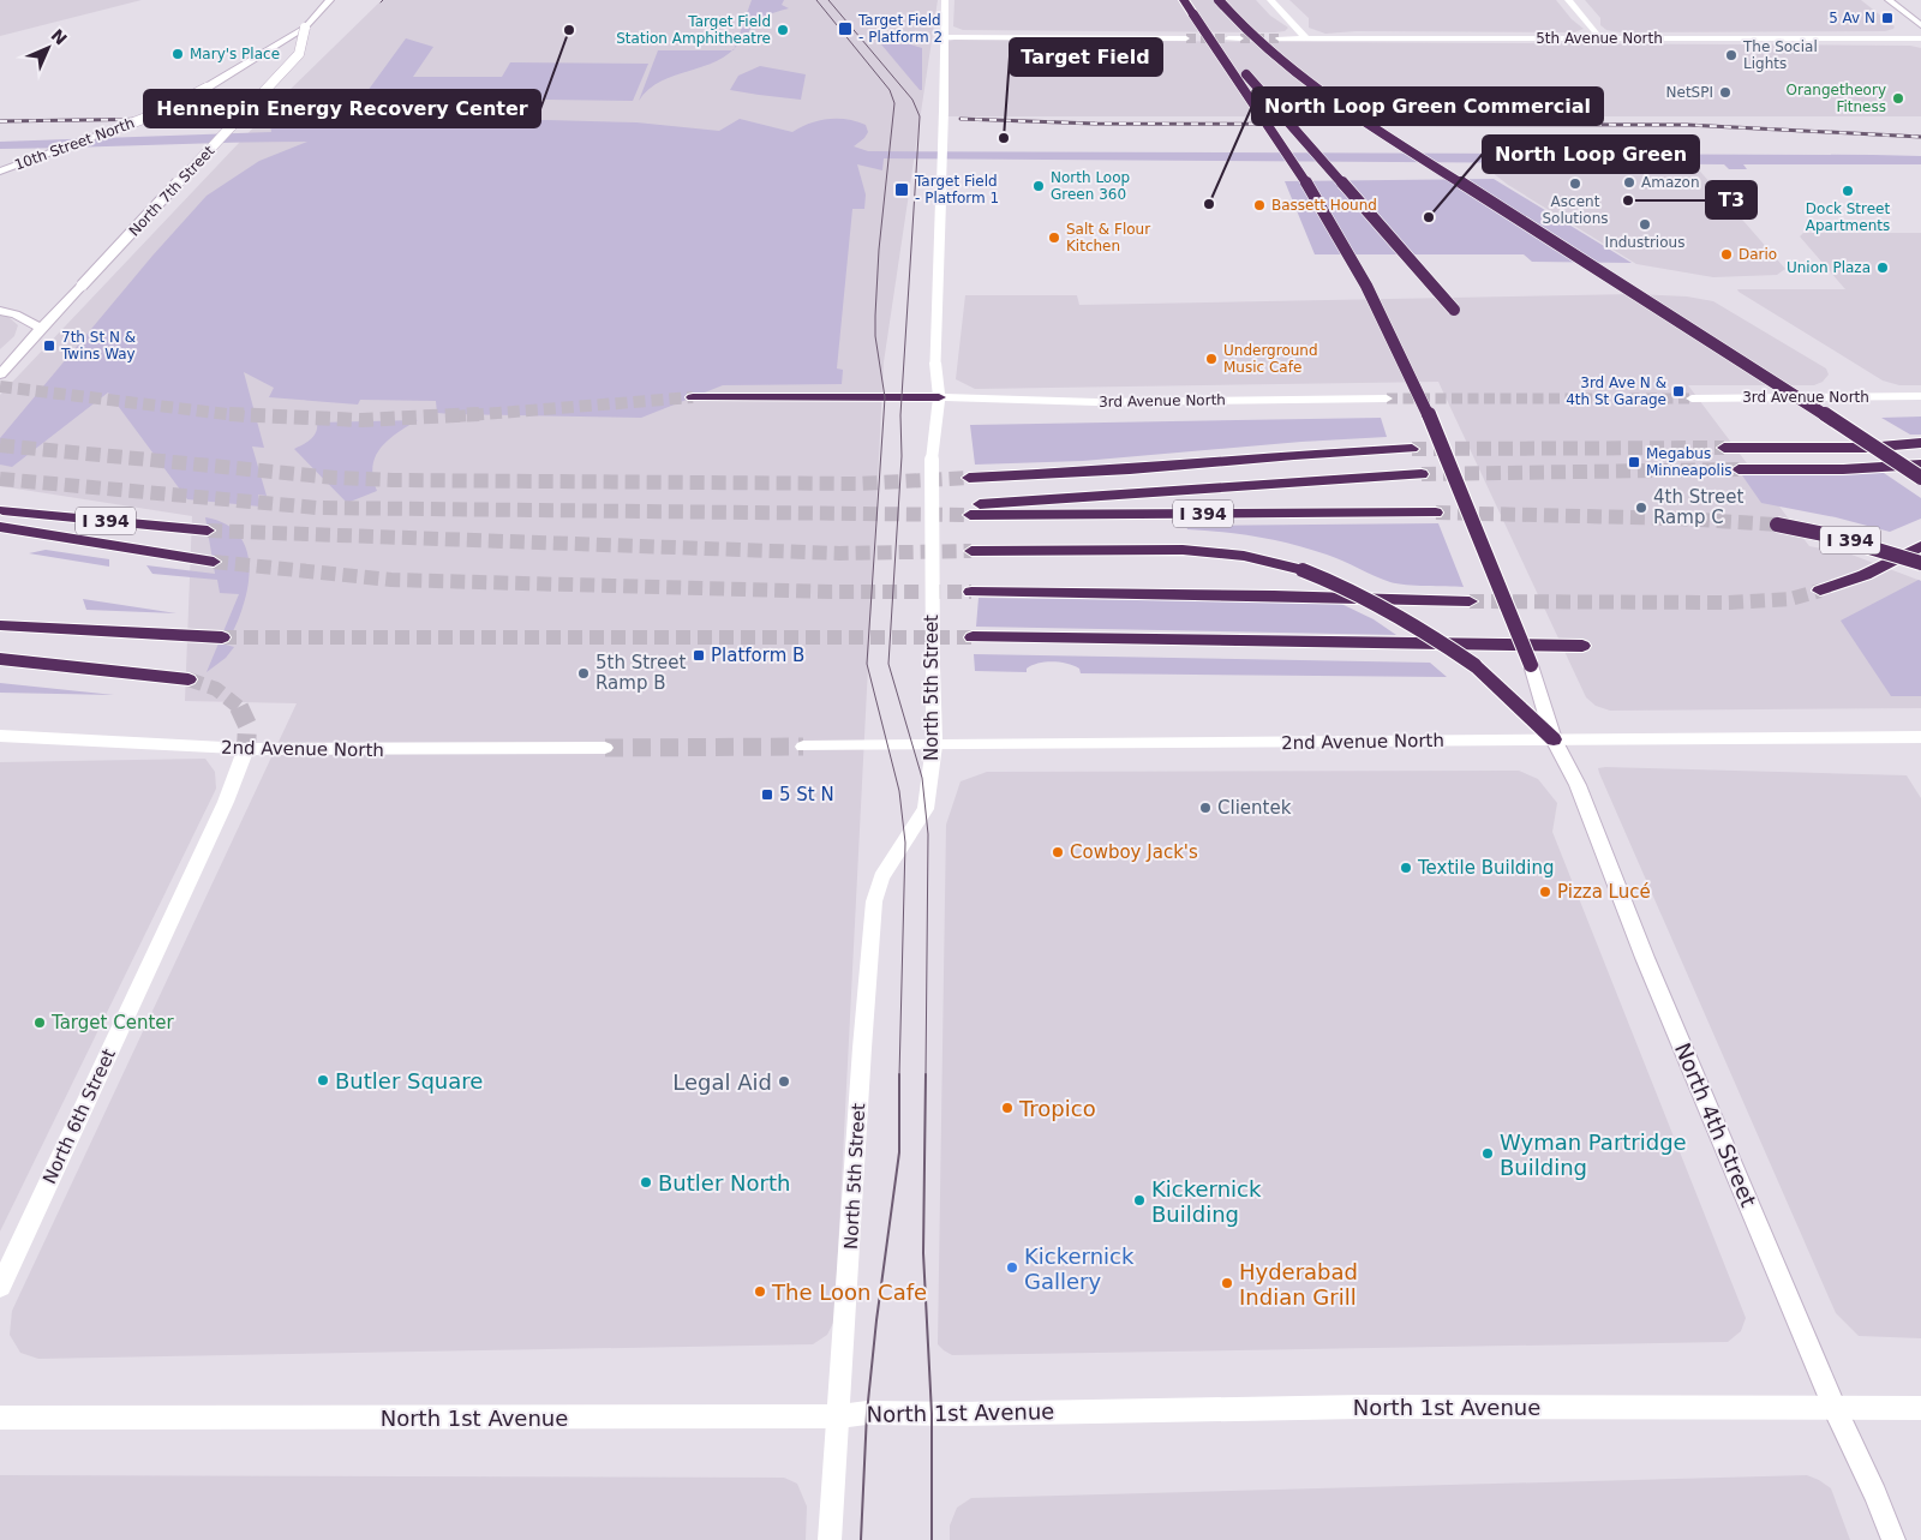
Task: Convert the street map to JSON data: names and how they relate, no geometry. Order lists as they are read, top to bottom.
{
  "streets": {
    "highway": ["I 394"],
    "main road": ["North 4th Street"],
    "street": [
      "5th Avenue North",
      "10th Street North",
      "North 7th Street",
      "3rd Avenue North",
      "North 5th Street",
      "2nd Avenue North",
      "North 6th Street",
      "North 1st Avenue"
    ]
  },
  "crossings": [
    ["10th Street North", "North 7th Street"],
    ["3rd Avenue North", "North 5th Street"],
    ["I 394", "2nd Avenue North"],
    ["I 394", "North 4th Street"],
    ["North 5th Street", "2nd Avenue North"],
    ["North 5th Street", "North 1st Avenue"],
    ["2nd Avenue North", "North 6th Street"],
    ["2nd Avenue North", "North 4th Street"],
    ["North 4th Street", "North 1st Avenue"]
  ],
  "places": {
    "transit": [
      "5 Av N",
      "Target Field - Platform 2",
      "Target Field - Platform 1",
      "7th St N & Twins Way",
      "3rd Ave N & 4th St Garage",
      "Megabus Minneapolis",
      "Platform B",
      "5 St N"
    ],
    "other": [
      "Hennepin Energy Recovery Center",
      "Target Field Station Amphitheatre",
      "Mary's Place",
      "The Social Lights",
      "NetSPI",
      "Orangetheory Fitness",
      "Target Field",
      "Amazon",
      "Ascent Solutions",
      "North Loop Green 360",
      "Dock Street Apartments",
      "T3",
      "North Loop Green Commercial",
      "Bassett Hound",
      "North Loop Green",
      "Industrious",
      "Salt & Flour Kitchen",
      "Dario",
      "Union Plaza",
      "Underground Music Cafe",
      "4th Street Ramp C",
      "5th Street Ramp B",
      "Clientek",
      "Cowboy Jack's",
      "Textile Building",
      "Pizza Lucé",
      "Target Center",
      "Butler Square",
      "Legal Aid",
      "Tropico",
      "Wyman Partridge Building",
      "Butler North",
      "Kickernick Building",
      "Kickernick Gallery",
      "Hyderabad Indian Grill",
      "The Loon Cafe"
    ]
  },
  "north": "top right"
}
